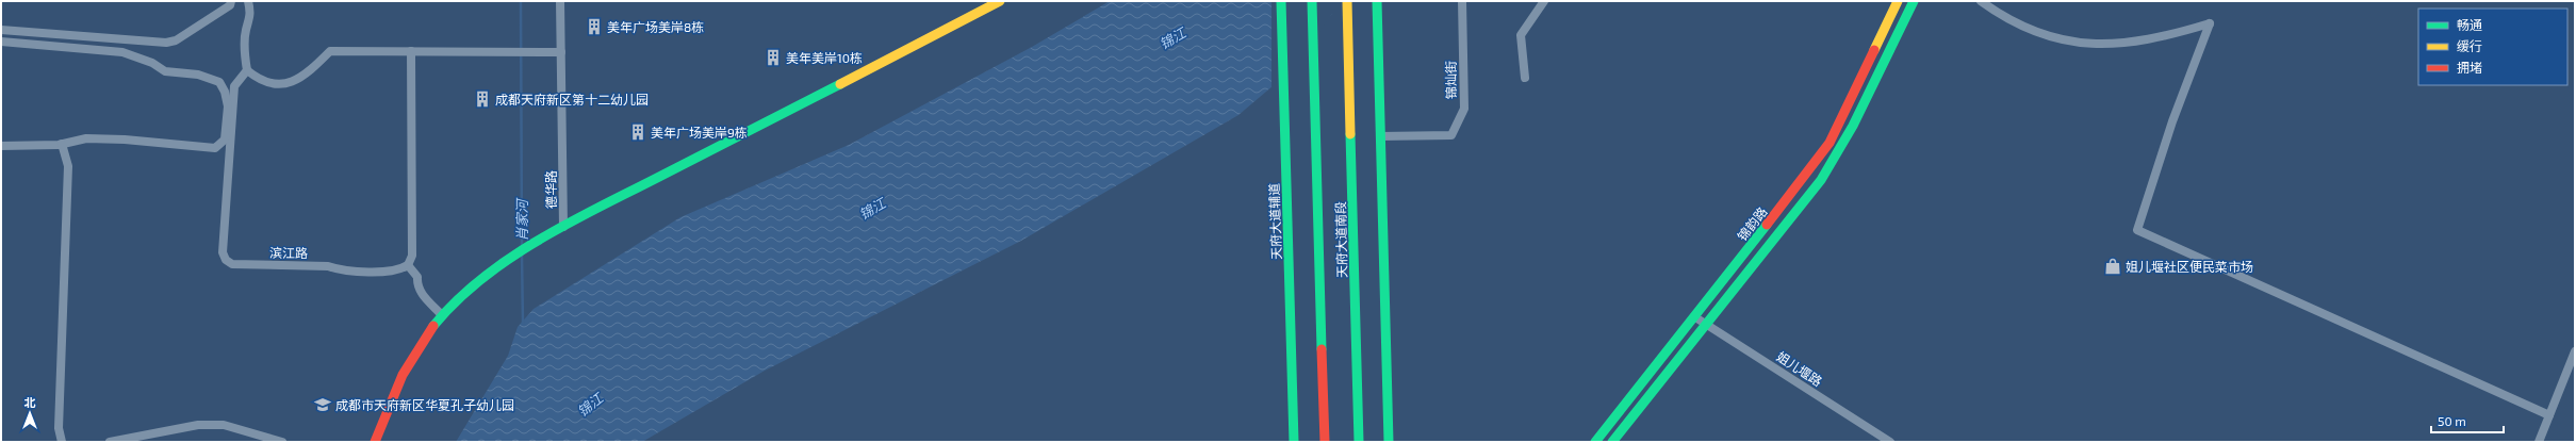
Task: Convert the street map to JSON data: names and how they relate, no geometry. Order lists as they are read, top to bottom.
{
  "streets": {
    "street": [
      "锦灿街",
      "德华路",
      "天府大道辅道",
      "锦韵路",
      "天府大道南段",
      "滨江路",
      "姐儿堰路"
    ]
  },
  "crossings": [
    ["锦韵路", "姐儿堰路"]
  ],
  "water": ["锦江", "肖家河"],
  "places": {
    "building": [
      "美年广场美岸8栋",
      "美年美岸10栋",
      "成都天府新区第十二幼儿园",
      "美年广场美岸9栋"
    ],
    "shop": ["姐儿堰社区便民菜市场"],
    "school or university": ["成都市天府新区华夏孔子幼儿园"]
  },
  "legend": ["畅通", "缓行", "拥堵"],
  "scale_bar": "50 m",
  "north": "top"
}
